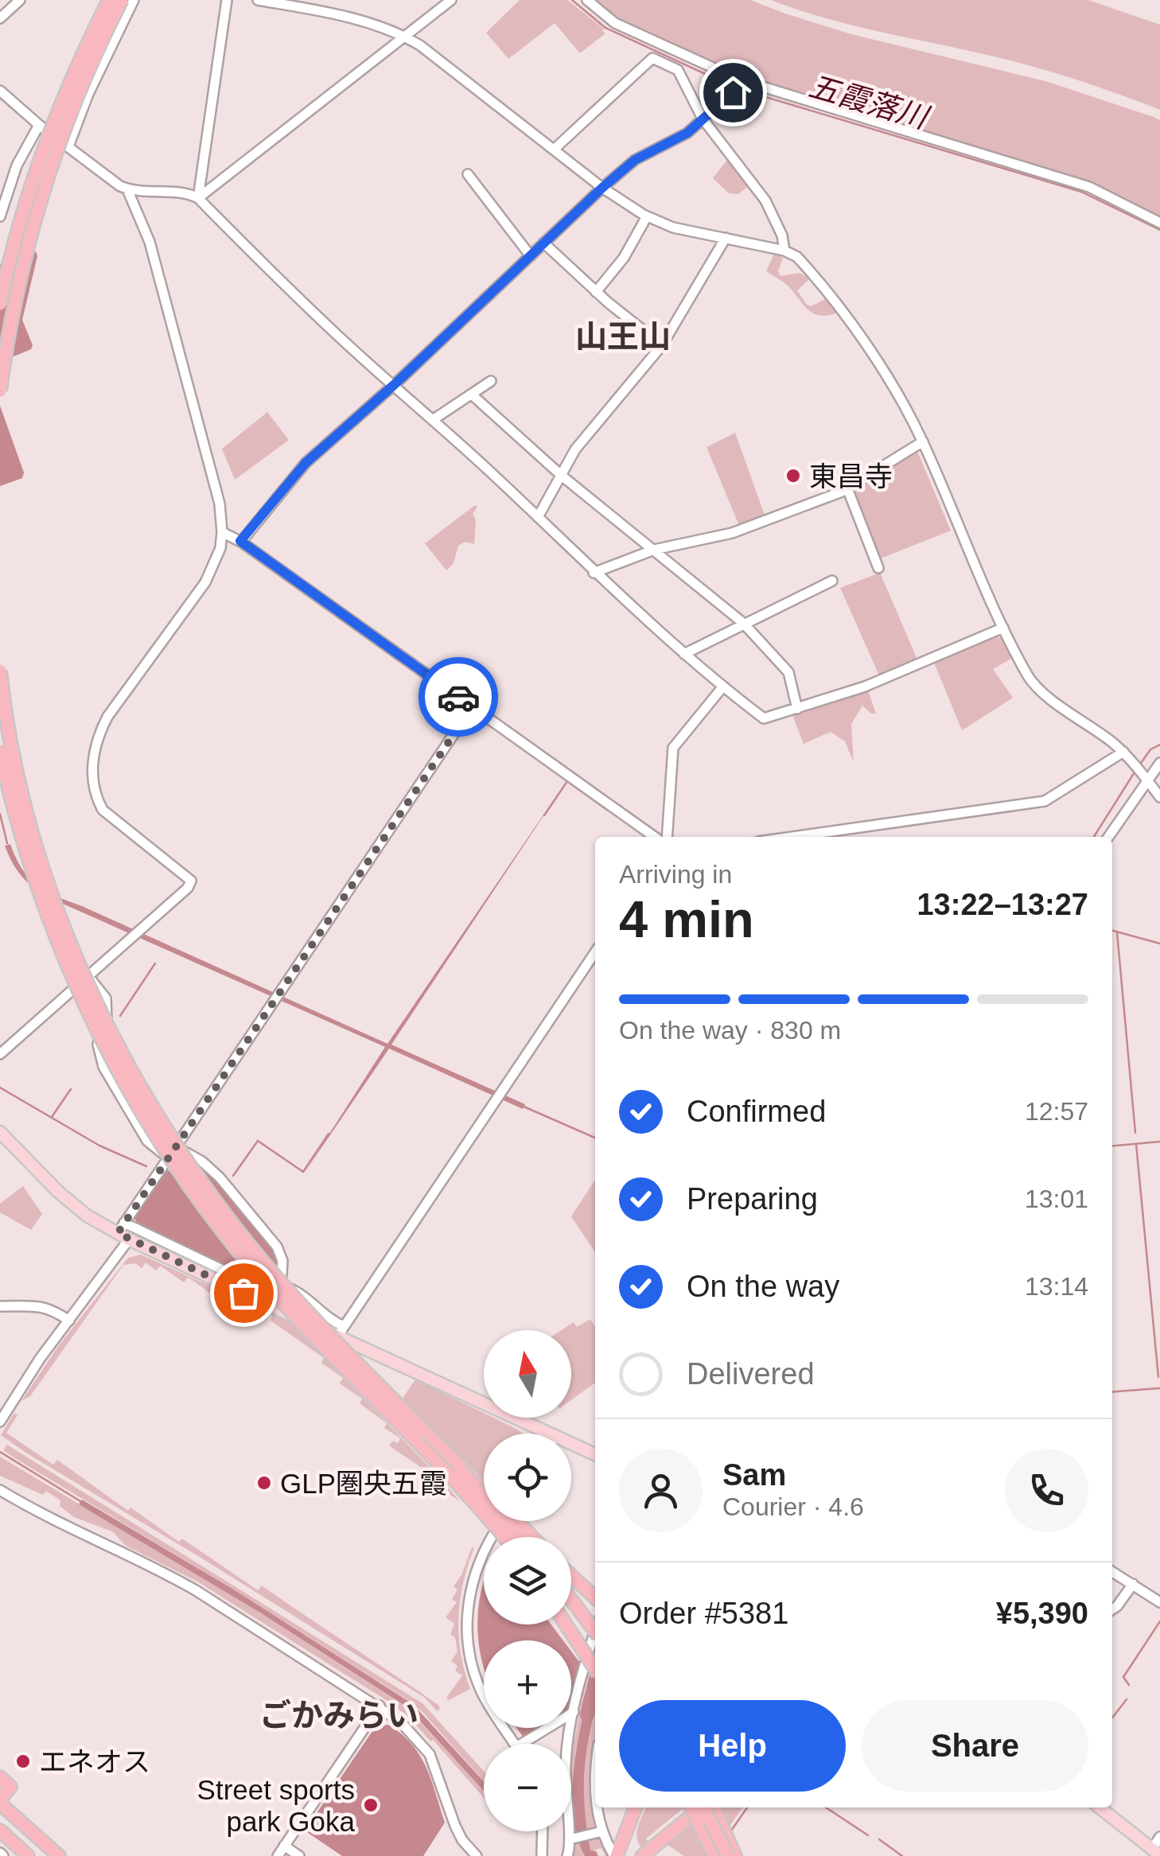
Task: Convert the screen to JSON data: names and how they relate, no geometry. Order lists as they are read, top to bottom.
{
  "districts": ["山王山", "ごかみらい"],
  "water": ["五霞落川"],
  "places": [
    "東昌寺",
    "GLP圏央五霞",
    "エネオス",
    "Street sports park Goka"
  ],
  "north": "top",
  "page": {
    "heading": ["4 min", "Arriving in", "13:22–13:27"],
    "panel": [
      "Sam",
      "Courier · 4.6",
      "Order #5381",
      "¥5,390"
    ],
    "bar": "On the way · 830 m",
    "list": [
      ["Confirmed", "12:57"],
      ["Preparing", "13:01"],
      ["On the way", "13:14"],
      "Delivered"
    ],
    "map_buttons": ["+", "−"],
    "buttons": ["Help", "Share"]
  }
}
